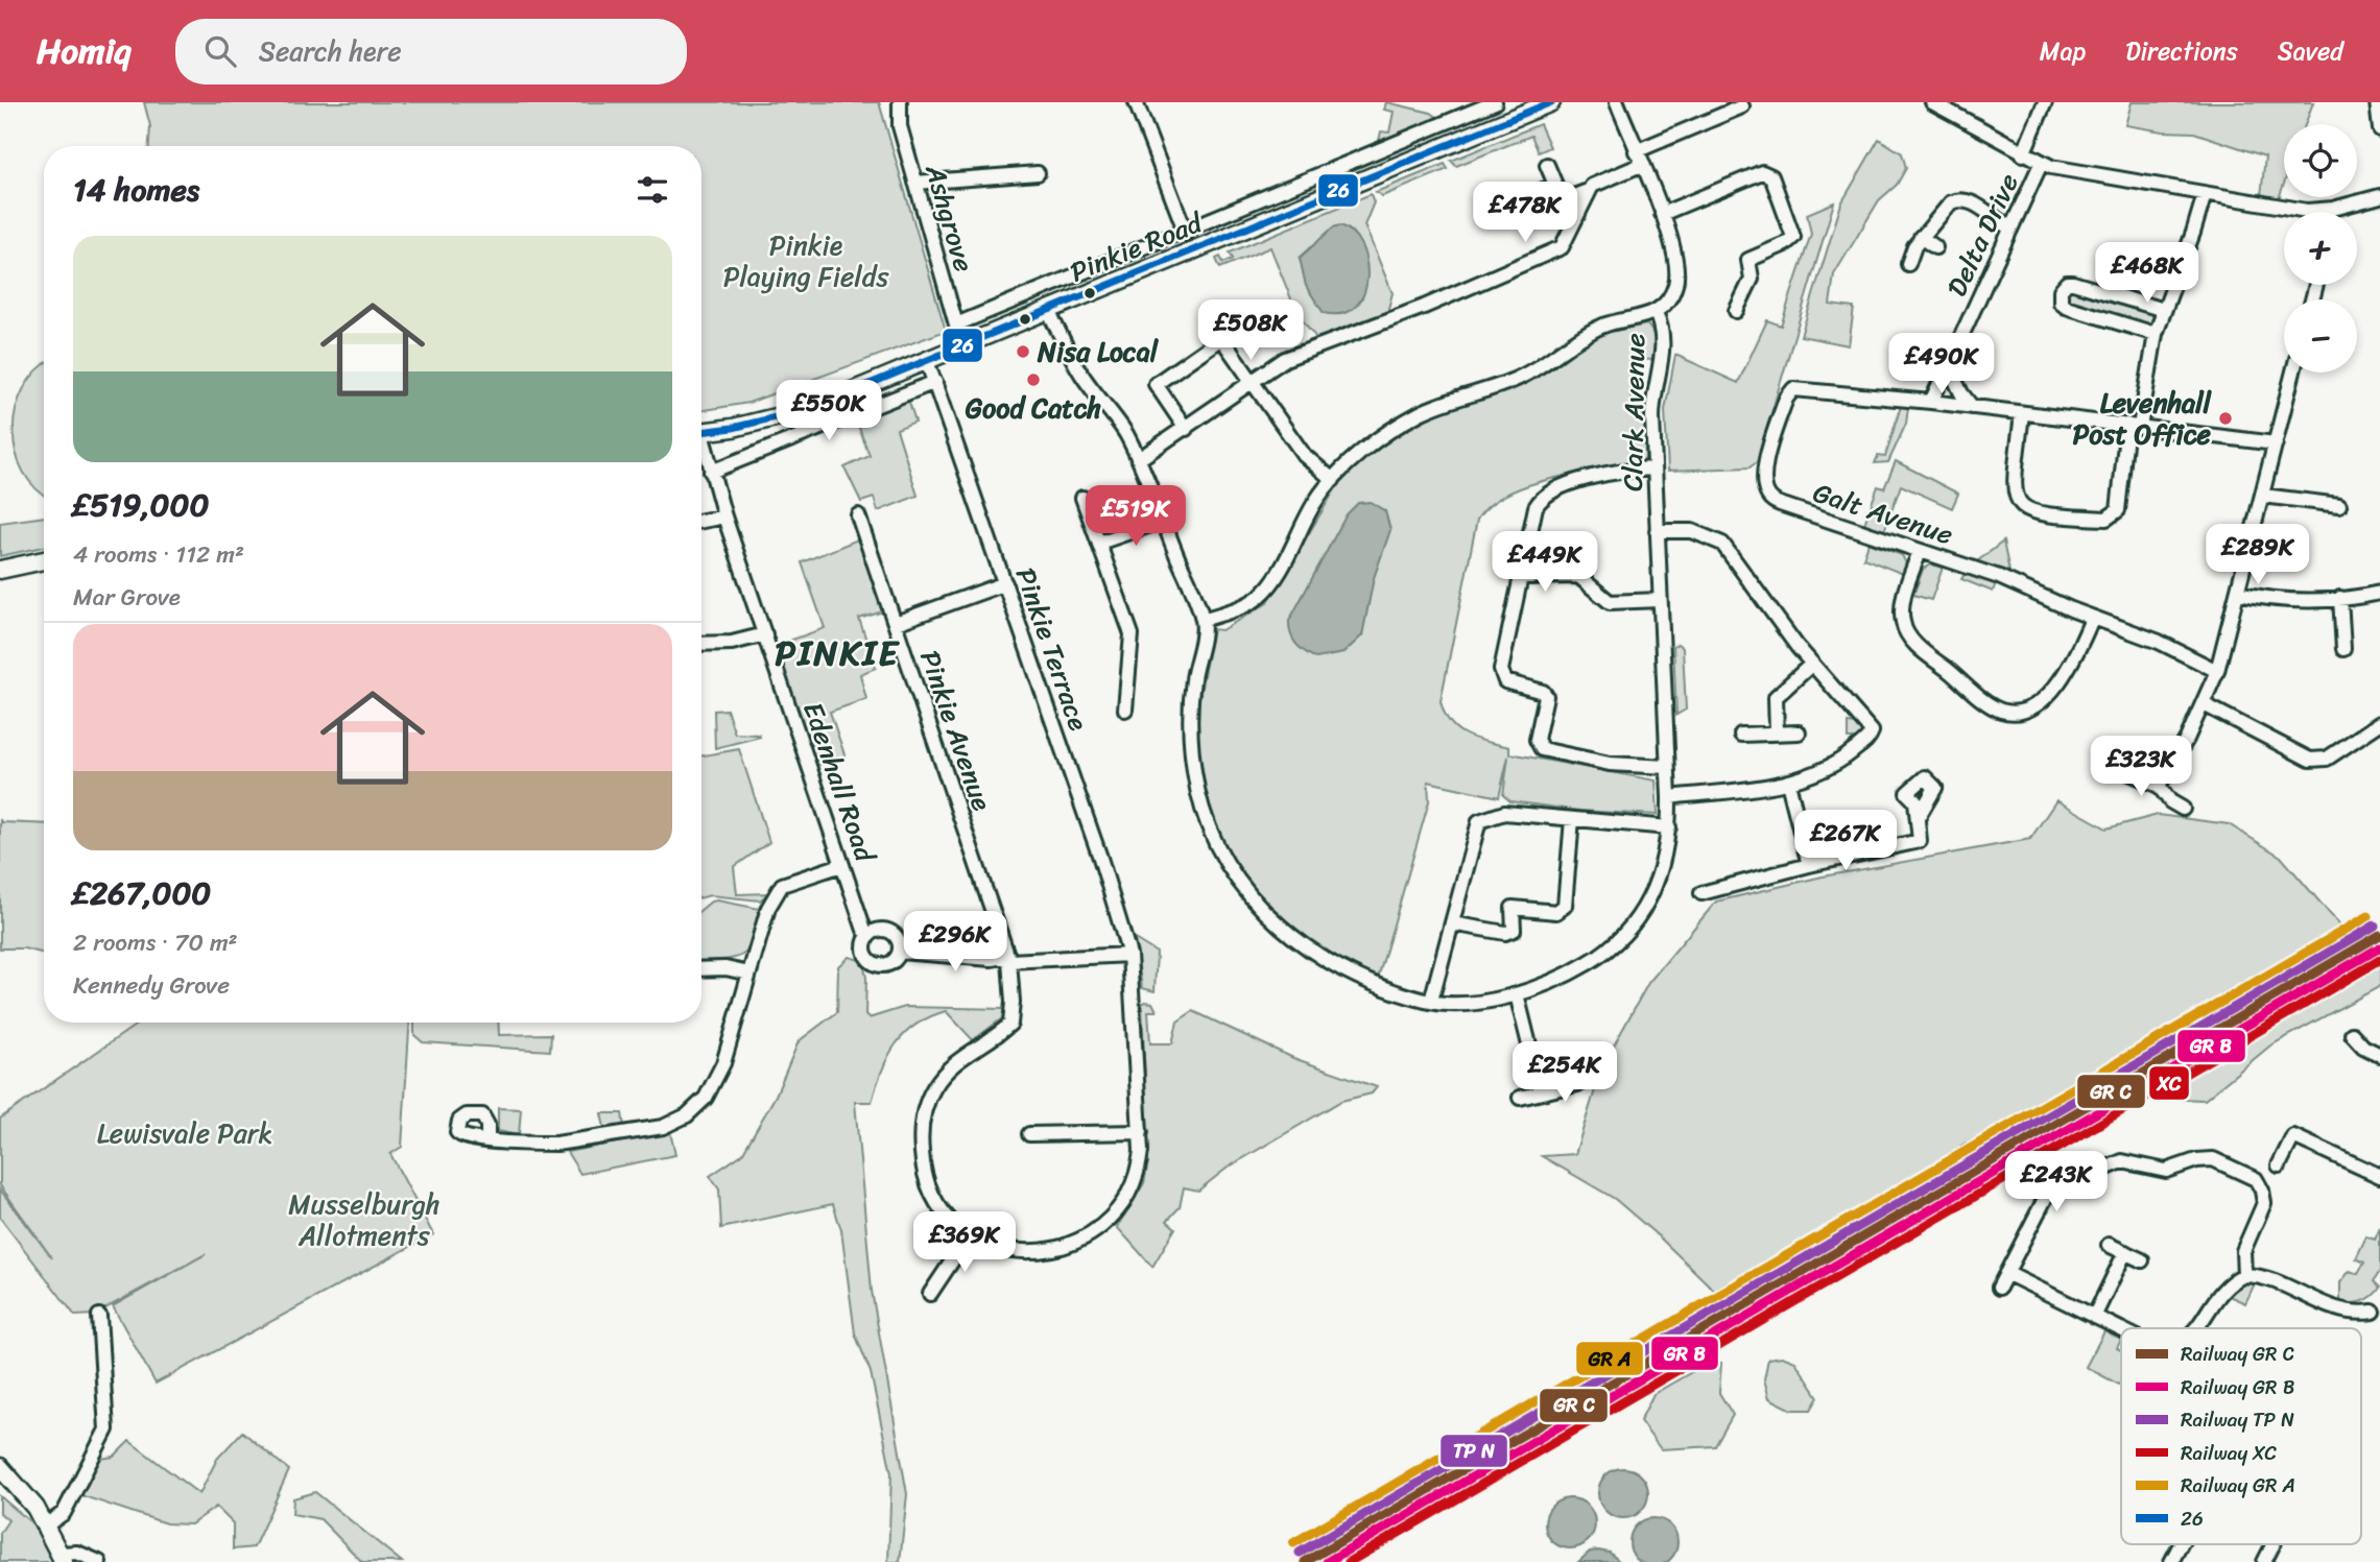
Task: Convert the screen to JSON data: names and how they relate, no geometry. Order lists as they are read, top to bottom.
{
  "streets": {
    "main road": ["Pinkie Road"],
    "street": [
      "Ashgrove",
      "Delta Drive",
      "Clark Avenue",
      "Galt Avenue",
      "Pinkie Terrace",
      "Pinkie Avenue",
      "Edenhall Road"
    ]
  },
  "crossings": [
    ["Ashgrove", "Pinkie Road"],
    ["Delta Drive", "Galt Avenue"],
    ["Pinkie Road", "Pinkie Terrace"],
    ["Pinkie Terrace", "Pinkie Avenue"]
  ],
  "districts": ["PINKIE"],
  "parks": ["Pinkie Playing Fields", "Lewisvale Park", "Musselburgh Allotments"],
  "places": ["Nisa Local", "Good Catch", "Levenhall Post Office"],
  "lines": ["transit line 26", "rail line XC"],
  "legend": [
    "Railway GR C",
    "Railway GR B",
    "Railway TP N",
    "Railway XC",
    "Railway GR A",
    "26"
  ],
  "page": {
    "header": "Homiq",
    "search": "Search here",
    "nav": ["Map", "Directions", "Saved"],
    "map_buttons": ["+", "−"],
    "heading": "14 homes",
    "price": [
      "£478K",
      "£468K",
      "£508K",
      "£490K",
      "£550K",
      "£519K",
      "£289K",
      "£449K",
      "£323K",
      "£267K",
      "£296K",
      "£254K",
      "£243K",
      "£369K"
    ],
    "list": [
      {
        "name": "£519,000",
        "note": "4 rooms · 112 m² · Mar Grove"
      },
      {
        "name": "£267,000",
        "note": "2 rooms · 70 m² · Kennedy Grove"
      }
    ]
  }
}
